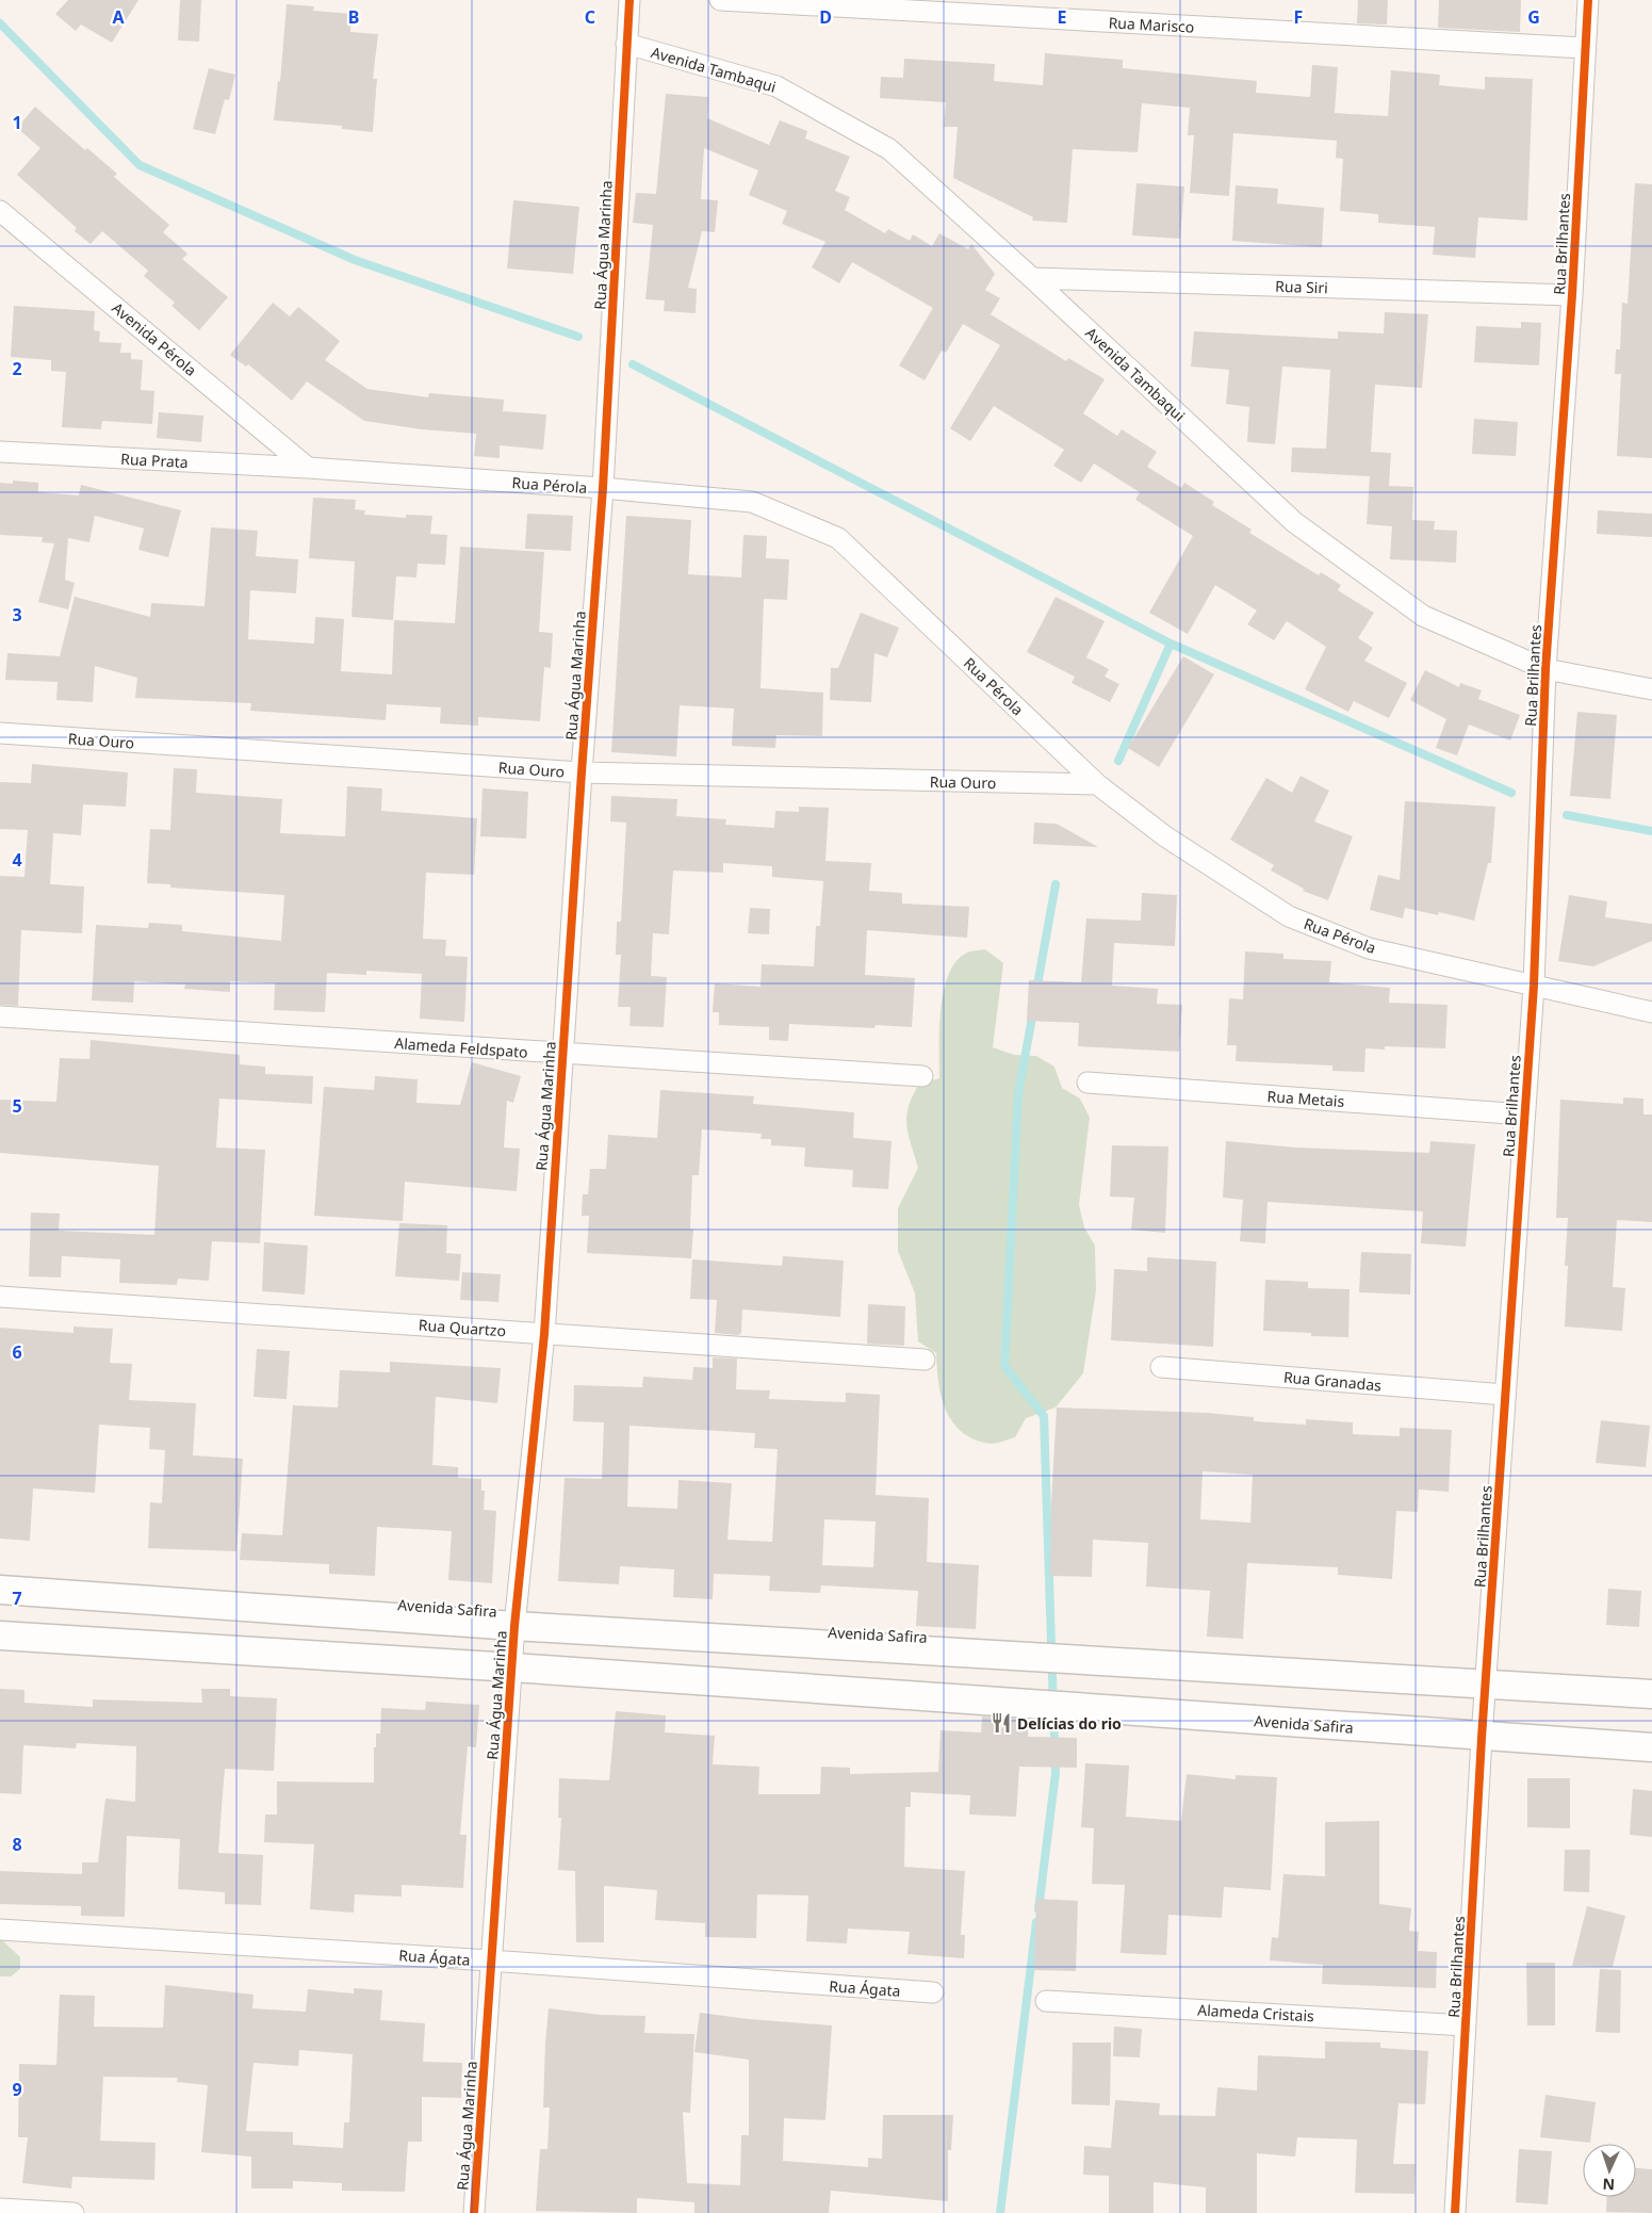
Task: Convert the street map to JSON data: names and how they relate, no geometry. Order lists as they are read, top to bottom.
{
  "streets": {
    "street": [
      "Rua Marisco",
      "Avenida Tambaqui",
      "Rua Brilhantes",
      "Rua Água Marinha",
      "Rua Siri",
      "Avenida Pérola",
      "Rua Prata",
      "Rua Pérola",
      "Rua Ouro",
      "Alameda Feldspato",
      "Rua Metais",
      "Rua Quartzo",
      "Rua Granadas",
      "Avenida Safira",
      "Rua Ágata",
      "Alameda Cristais"
    ]
  },
  "crossings": [
    ["Rua Marisco", "Rua Brilhantes"],
    ["Avenida Tambaqui", "Rua Brilhantes"],
    ["Avenida Tambaqui", "Rua Água Marinha"],
    ["Avenida Tambaqui", "Rua Siri"],
    ["Rua Brilhantes", "Rua Siri"],
    ["Rua Brilhantes", "Rua Pérola"],
    ["Rua Brilhantes", "Rua Metais"],
    ["Rua Brilhantes", "Rua Granadas"],
    ["Rua Brilhantes", "Avenida Safira"],
    ["Rua Brilhantes", "Alameda Cristais"],
    ["Rua Água Marinha", "Rua Pérola"],
    ["Rua Água Marinha", "Rua Ouro"],
    ["Rua Água Marinha", "Alameda Feldspato"],
    ["Rua Água Marinha", "Rua Quartzo"],
    ["Rua Água Marinha", "Avenida Safira"],
    ["Rua Água Marinha", "Rua Ágata"],
    ["Avenida Pérola", "Rua Prata"],
    ["Avenida Pérola", "Rua Pérola"],
    ["Rua Prata", "Rua Pérola"],
    ["Rua Pérola", "Rua Ouro"]
  ],
  "places": {
    "restaurant": ["Delícias do rio"]
  },
  "north": "bottom",
  "grid": {
    "columns": [
      "A",
      "B",
      "C",
      "D",
      "E",
      "F",
      "G"
    ],
    "rows": [
      "1",
      "2",
      "3",
      "4",
      "5",
      "6",
      "7",
      "8",
      "9"
    ]
  }
}
